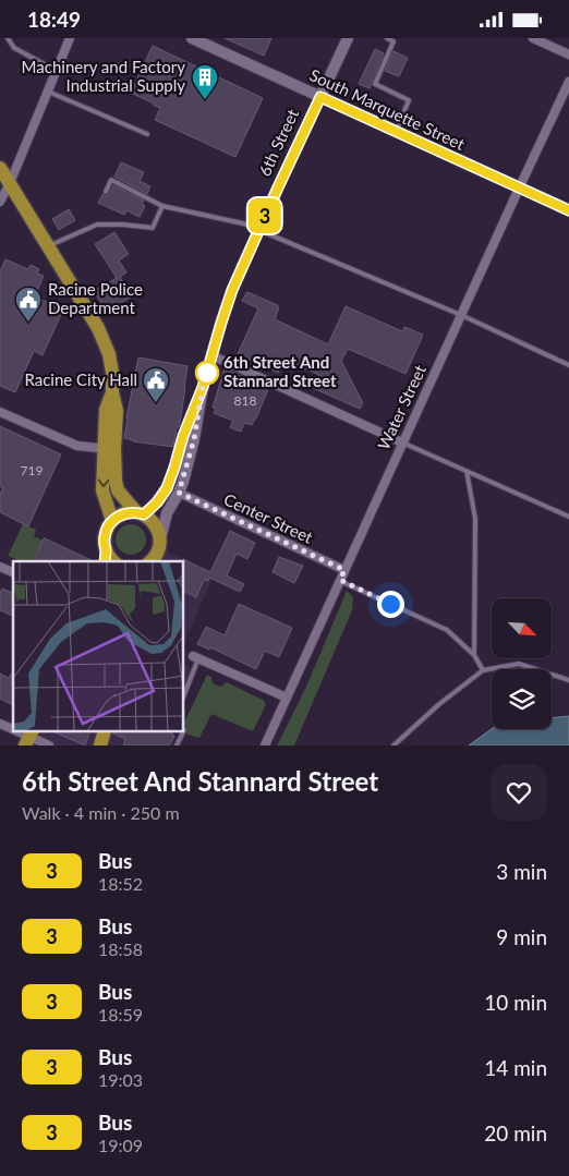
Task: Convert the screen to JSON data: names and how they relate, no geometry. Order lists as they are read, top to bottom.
{
  "streets": {
    "street": [
      "South Marquette Street",
      "6th Street",
      "Water Street",
      "Center Street"
    ]
  },
  "crossings": [
    ["South Marquette Street", "6th Street"],
    ["South Marquette Street", "Water Street"],
    ["6th Street", "Center Street"],
    ["Water Street", "Center Street"]
  ],
  "places": {
    "building": ["Machinery and Factory Industrial Supply"],
    "public building": ["Racine Police Department", "Racine City Hall"],
    "other": ["6th Street And Stannard Street"]
  },
  "lines": ["bus line 3"],
  "house_numbers": ["818", "719"],
  "north": "bottom right",
  "page": {
    "status": "18:49",
    "on_map": "3",
    "heading": ["6th Street And Stannard Street", "Walk · 4 min · 250 m"],
    "list": [
      {
        "mark": "3",
        "name": "Bus",
        "note": "18:52",
        "value": "3 min"
      },
      {
        "mark": "3",
        "name": "Bus",
        "note": "18:58",
        "value": "9 min"
      },
      {
        "mark": "3",
        "name": "Bus",
        "note": "18:59",
        "value": "10 min"
      },
      {
        "mark": "3",
        "name": "Bus",
        "note": "19:03",
        "value": "14 min"
      },
      {
        "mark": "3",
        "name": "Bus",
        "note": "19:09",
        "value": "20 min"
      }
    ]
  }
}
